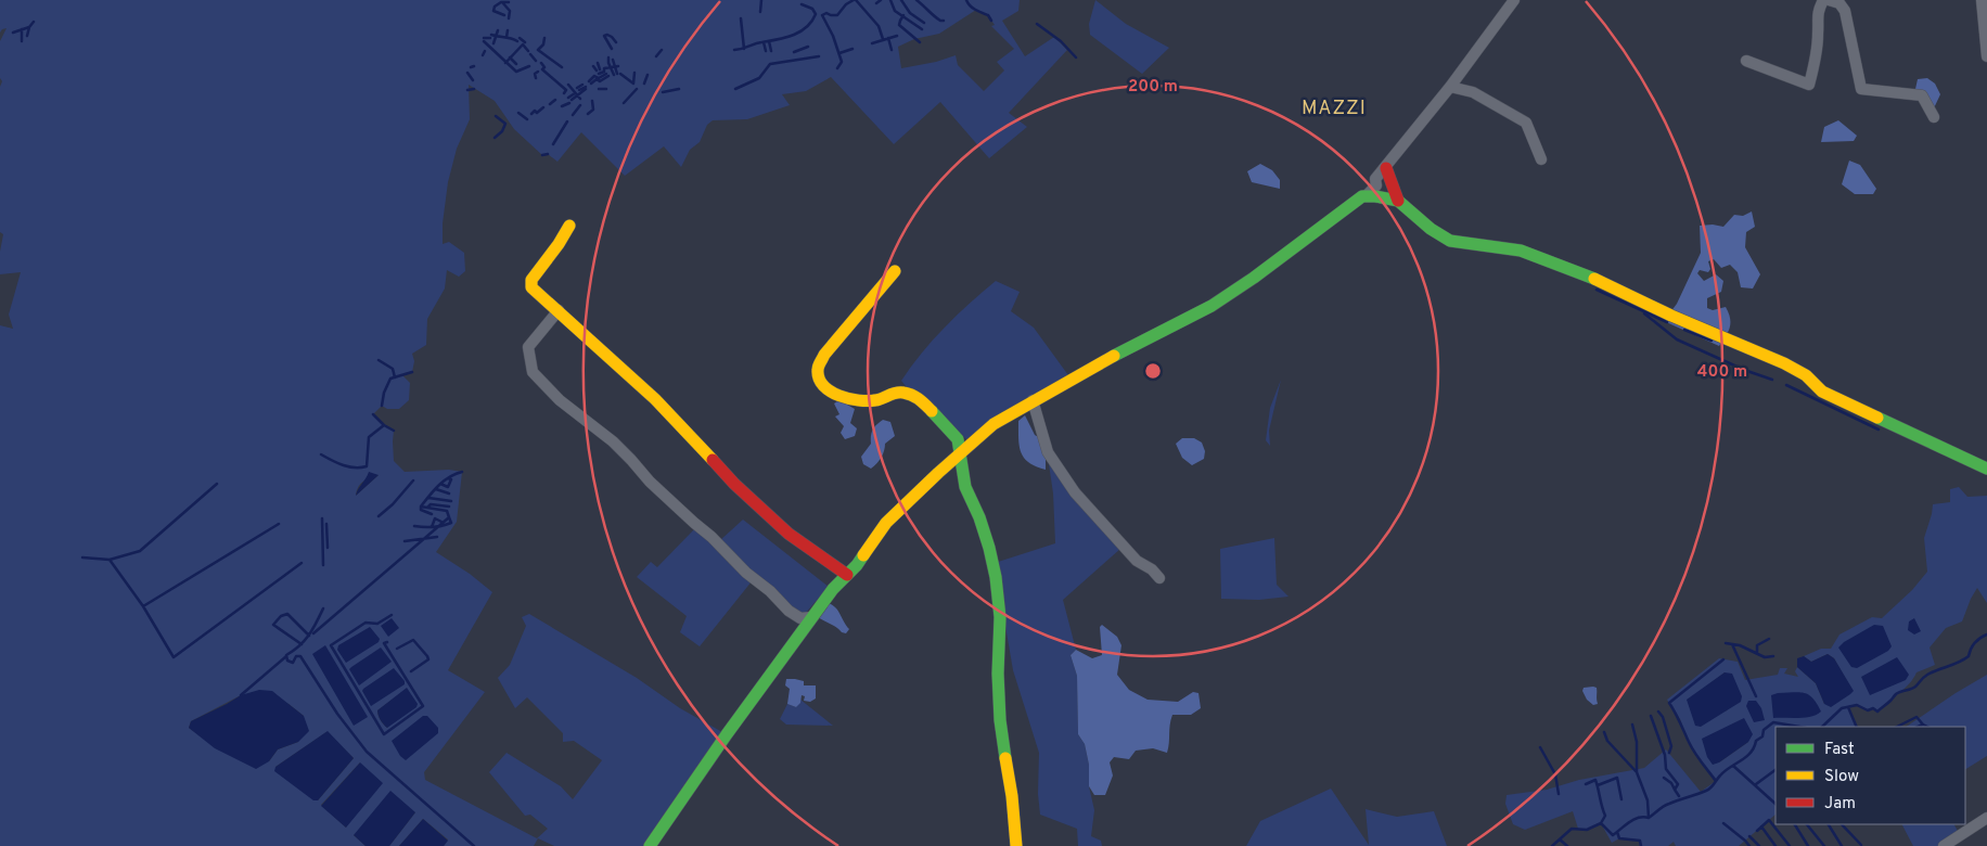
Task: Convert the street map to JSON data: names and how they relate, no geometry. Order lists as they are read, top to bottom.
{
  "districts": ["MAZZI"],
  "legend": ["Fast", "Slow", "Jam"],
  "rings": ["200 m", "400 m"]
}
